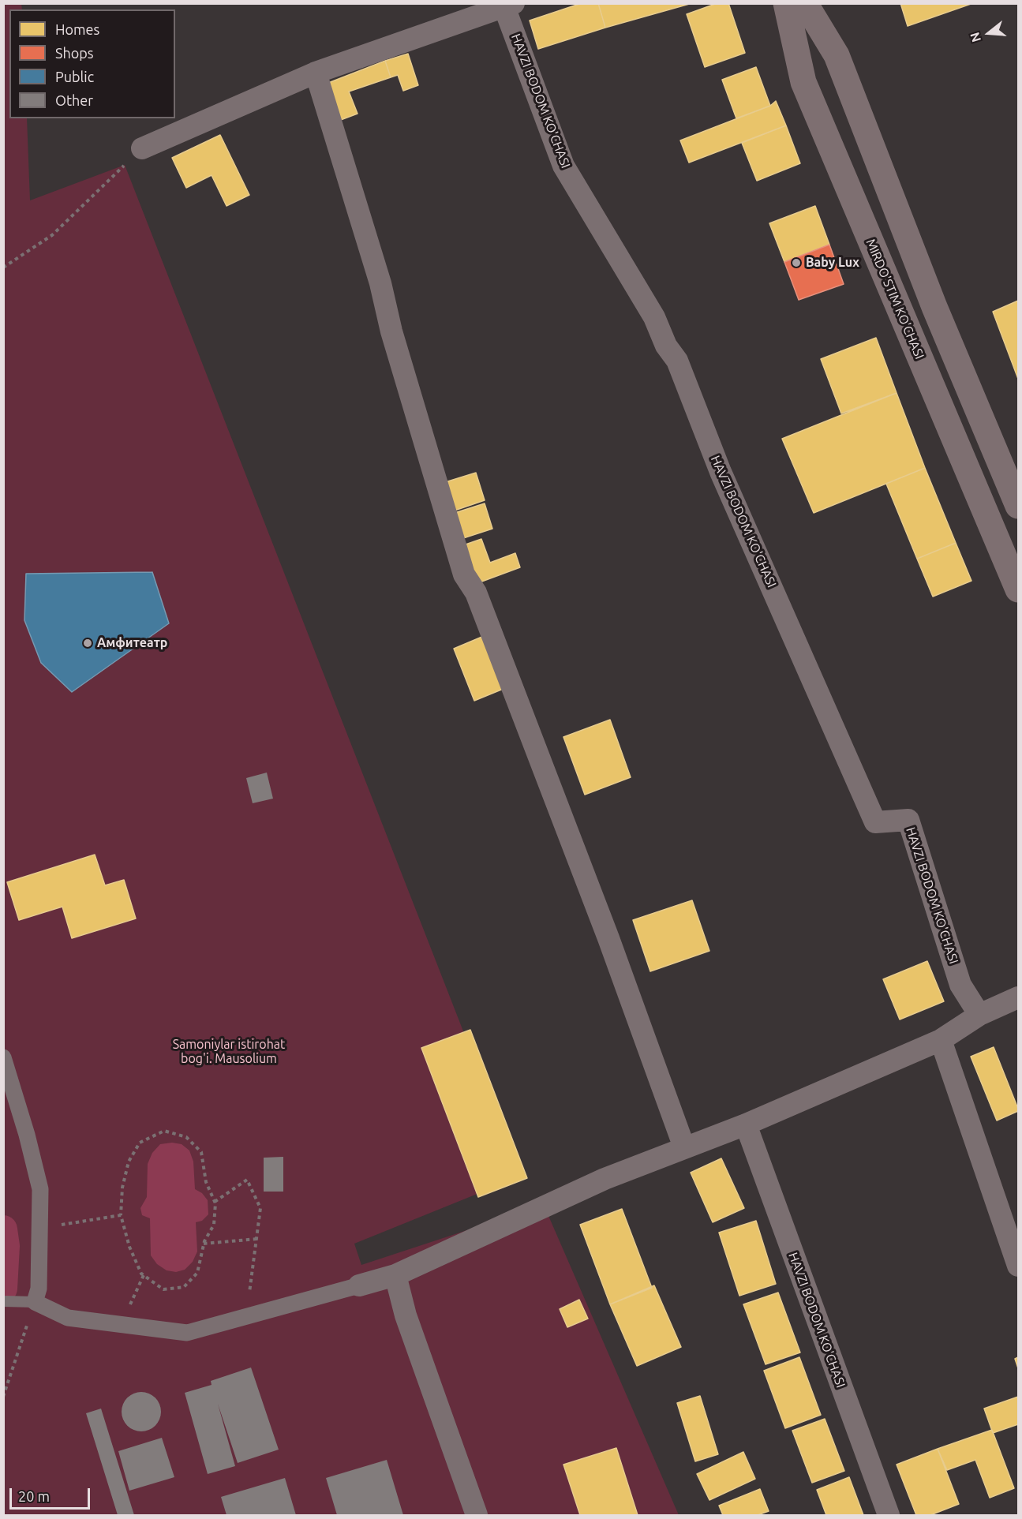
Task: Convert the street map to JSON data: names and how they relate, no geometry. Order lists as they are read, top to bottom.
{
  "streets": {
    "main road": ["MIRDO'STIM KO'CHASI"],
    "street": ["HAVZI BODOM KO'CHASI"]
  },
  "parks": ["Samoniylar istirohat bog'i. Mausolium"],
  "places": ["Baby Lux", "Амфитеатр"],
  "legend": [
    "Homes",
    "Shops",
    "Public",
    "Other"
  ],
  "scale_bar": "20 m",
  "north": "left"
}
